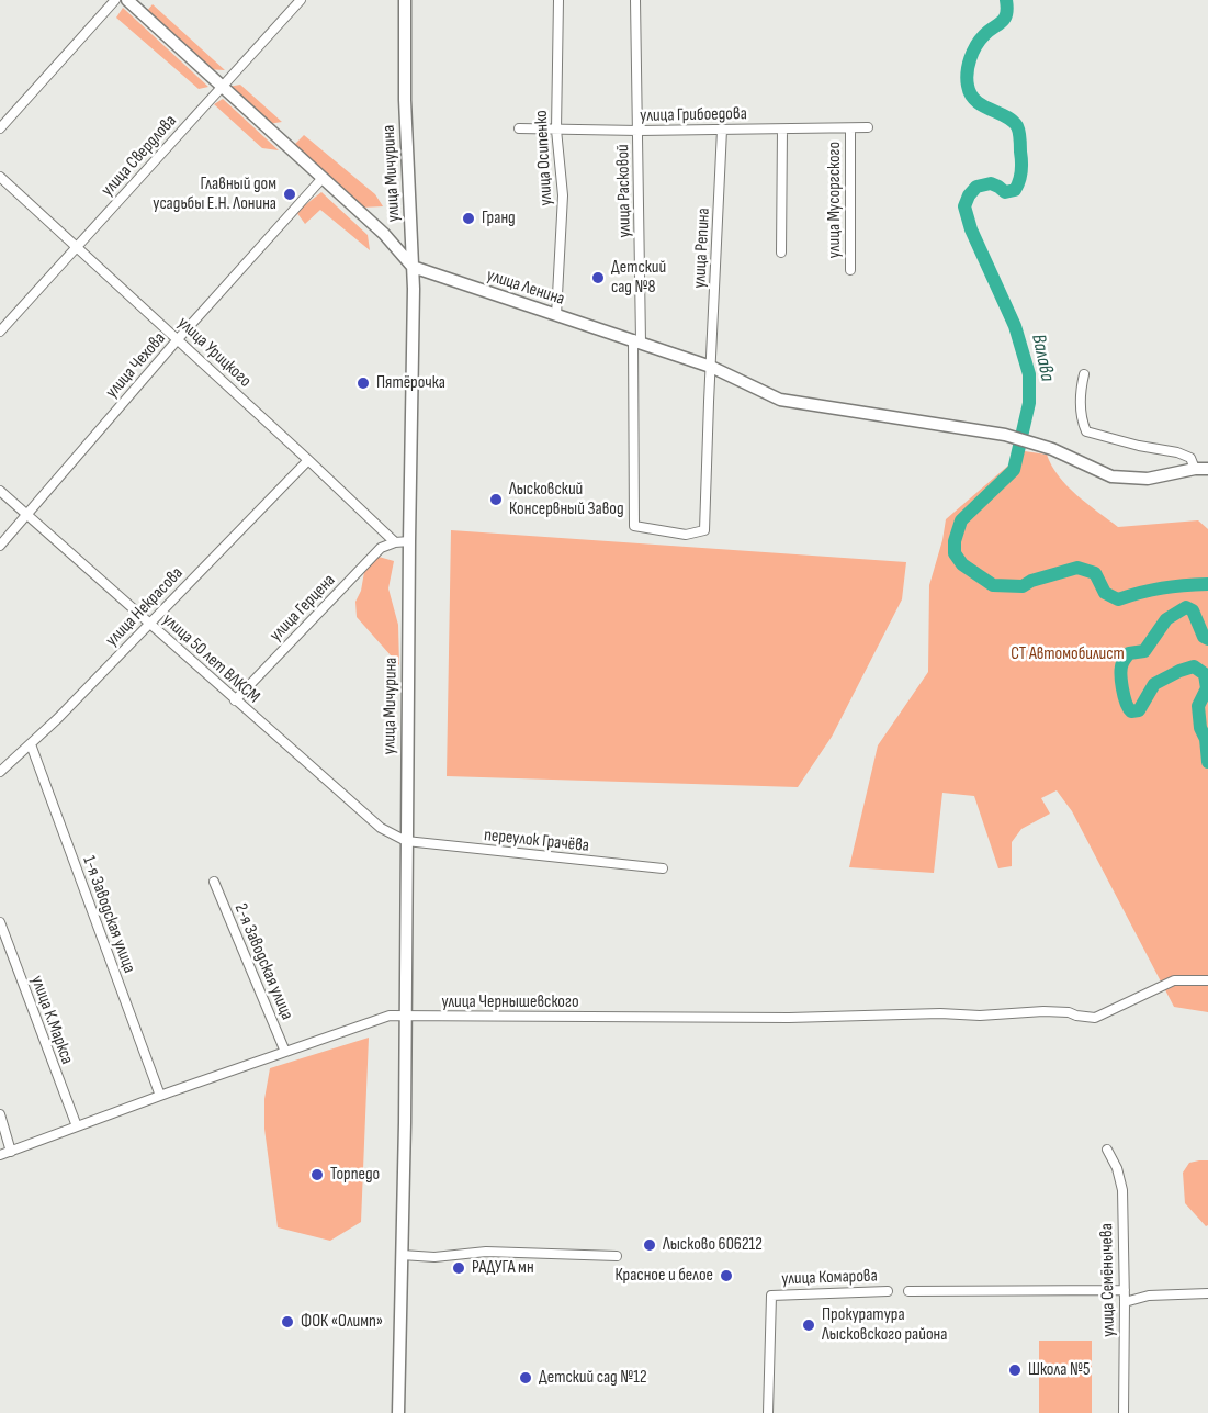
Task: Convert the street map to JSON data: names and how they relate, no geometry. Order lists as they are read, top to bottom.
{
  "streets": {
    "main road": ["улица Мичурина", "улица Ленина"],
    "street": [
      "улица Грибоедова",
      "улица Свердлова",
      "улица Осипенко",
      "улица Расковой",
      "улица Мусоргского",
      "улица Репина",
      "улица Урицкого",
      "улица Чехова",
      "улица Некрасова",
      "улица Герцена",
      "улица 50 лет ВЛКСМ",
      "переулок Грачёва",
      "1-я Заводская улица",
      "2-я Заводская улица",
      "улица Чернышевского",
      "улица К.Маркса",
      "улица Комарова",
      "улица Семёнычева"
    ]
  },
  "crossings": [
    ["улица Грибоедова", "улица Осипенко"],
    ["улица Грибоедова", "улица Расковой"],
    ["улица Грибоедова", "улица Мусоргского"],
    ["улица Грибоедова", "улица Репина"],
    ["улица Свердлова", "улица Урицкого"],
    ["улица Осипенко", "улица Ленина"],
    ["улица Мичурина", "улица Ленина"],
    ["улица Мичурина", "улица 50 лет ВЛКСМ"],
    ["улица Мичурина", "переулок Грачёва"],
    ["улица Мичурина", "улица Чернышевского"],
    ["улица Расковой", "улица Репина"],
    ["улица Расковой", "улица Ленина"],
    ["улица Репина", "улица Ленина"],
    ["улица Урицкого", "улица Чехова"],
    ["улица Урицкого", "улица Некрасова"],
    ["улица Урицкого", "улица Герцена"],
    ["улица Чехова", "улица 50 лет ВЛКСМ"],
    ["улица Некрасова", "улица 50 лет ВЛКСМ"],
    ["улица Некрасова", "1-я Заводская улица"],
    ["улица Герцена", "улица 50 лет ВЛКСМ"],
    ["улица 50 лет ВЛКСМ", "переулок Грачёва"],
    ["1-я Заводская улица", "улица Чернышевского"],
    ["2-я Заводская улица", "улица Чернышевского"],
    ["улица Чернышевского", "улица К.Маркса"]
  ],
  "water": ["Валава"],
  "parks": ["СТ Автомобилист"],
  "places": [
    "Главный дом усадьбы Е.Н. Лонина",
    "Гранд",
    "Детский сад №8",
    "Пятёрочка",
    "Лысковский Консервный Завод",
    "Торпедо",
    "Лысково 606212",
    "РАДУГА мн",
    "Красное и белое",
    "ФОК «Олимп»",
    "Прокуратура Лысковского района",
    "Школа №5",
    "Детский сад №12"
  ]
}
